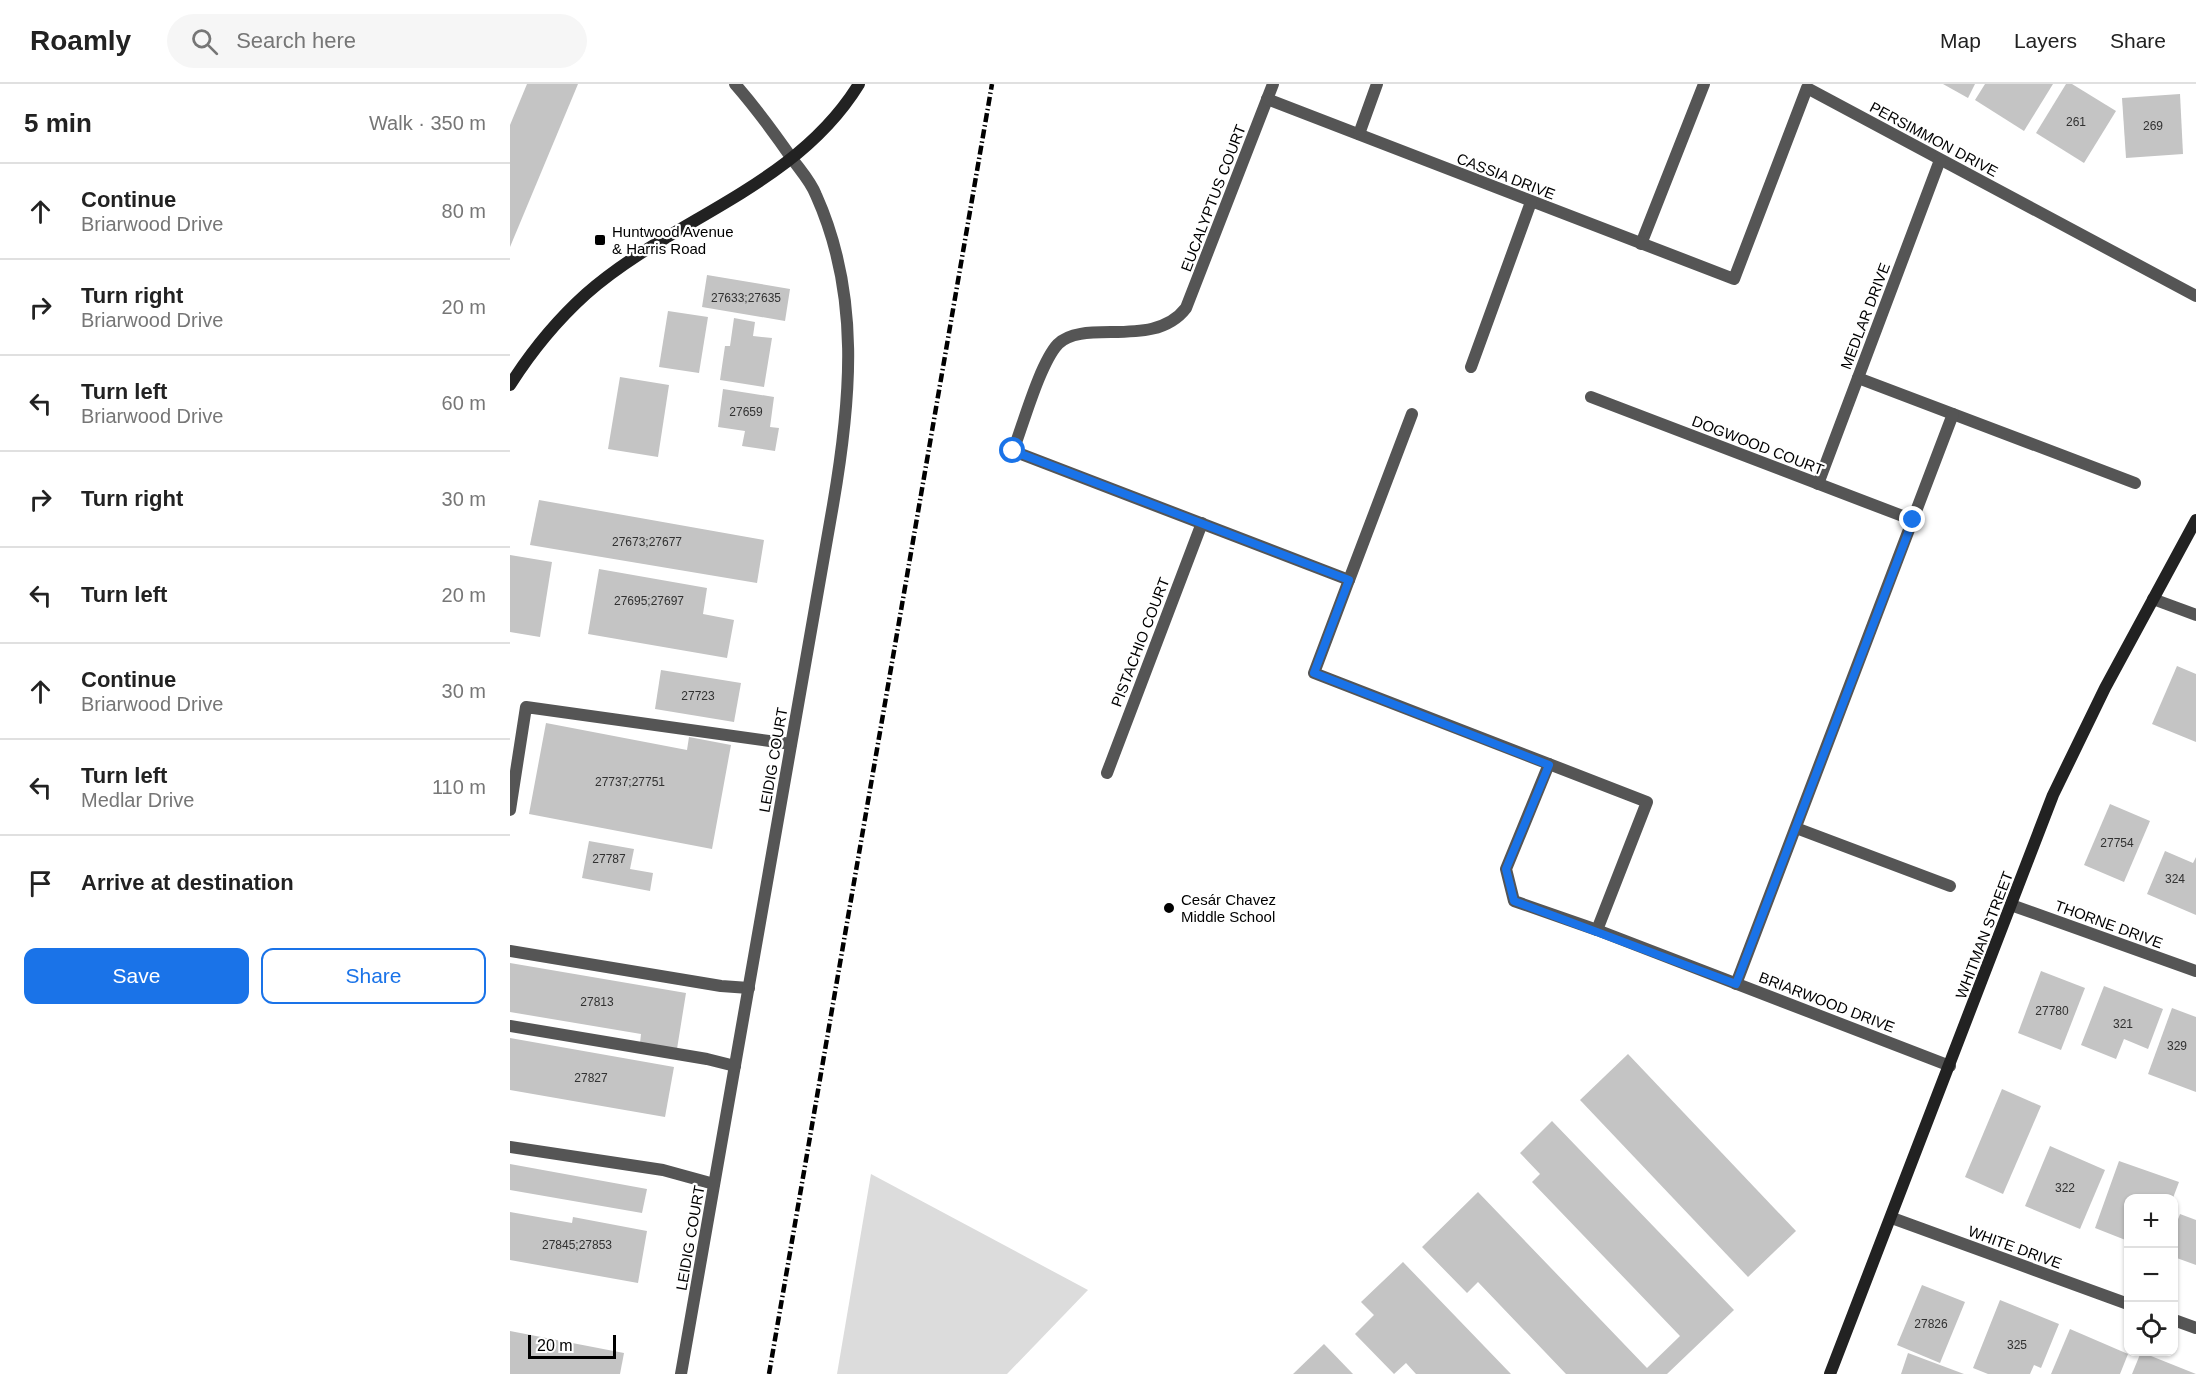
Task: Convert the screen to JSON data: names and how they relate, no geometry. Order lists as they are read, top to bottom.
{
  "streets": {
    "street": [
      "PERSIMMON DRIVE",
      "CASSIA DRIVE",
      "EUCALYPTUS COURT",
      "MEDLAR DRIVE",
      "DOGWOOD COURT",
      "PISTACHIO COURT",
      "LEIDIG COURT",
      "THORNE DRIVE",
      "WHITMAN STREET",
      "BRIARWOOD DRIVE",
      "WHITE DRIVE"
    ]
  },
  "crossings": [
    ["PERSIMMON DRIVE", "CASSIA DRIVE"],
    ["PERSIMMON DRIVE", "MEDLAR DRIVE"],
    ["CASSIA DRIVE", "EUCALYPTUS COURT"],
    ["EUCALYPTUS COURT", "PISTACHIO COURT"],
    ["MEDLAR DRIVE", "DOGWOOD COURT"],
    ["THORNE DRIVE", "WHITMAN STREET"],
    ["WHITMAN STREET", "BRIARWOOD DRIVE"],
    ["WHITMAN STREET", "WHITE DRIVE"]
  ],
  "places": {
    "transit": ["Huntwood Avenue & Harris Road"],
    "other": ["Cesár Chavez Middle School"]
  },
  "house_numbers": [
    "261",
    "269",
    "27633;27635",
    "27659",
    "27673;27677",
    "27695;27697",
    "27723",
    "27737;27751",
    "27754",
    "27787",
    "324",
    "27813",
    "27780",
    "321",
    "329",
    "27827",
    "322",
    "27845;27853",
    "27826",
    "325"
  ],
  "scale_bar": "20 m",
  "page": {
    "header": "Roamly",
    "search": "Search here",
    "nav": ["Map", "Layers", "Share"],
    "heading": ["5 min", "Walk · 350 m"],
    "list": [
      ["Continue", "Briarwood Drive", "80 m"],
      ["Turn right", "Briarwood Drive", "20 m"],
      ["Turn left", "Briarwood Drive", "60 m"],
      ["Turn right", "30 m"],
      ["Turn left", "20 m"],
      ["Continue", "Briarwood Drive", "30 m"],
      ["Turn left", "Medlar Drive", "110 m"],
      "Arrive at destination"
    ],
    "buttons": ["Save", "Share"],
    "map_buttons": ["+", "−"],
    "scale": "20 m"
  }
}
